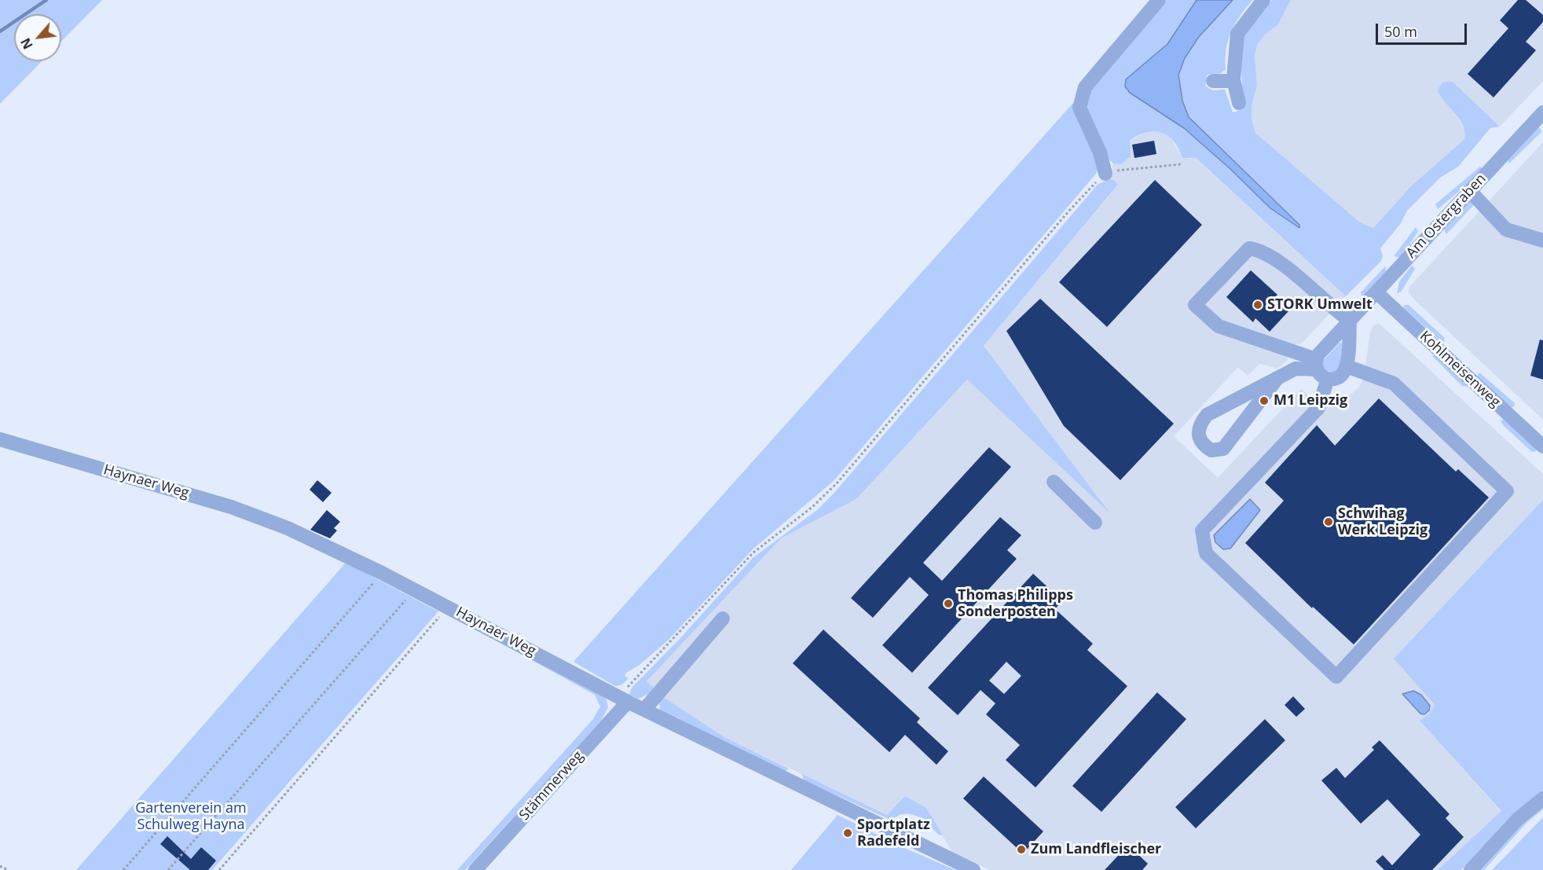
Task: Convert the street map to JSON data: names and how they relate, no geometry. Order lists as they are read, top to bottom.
{
  "streets": {
    "street": [
      "Am Ostergraben",
      "Kohlmeisenweg",
      "Haynaer Weg",
      "Stämmerweg"
    ]
  },
  "crossings": [
    ["Am Ostergraben", "Kohlmeisenweg"],
    ["Haynaer Weg", "Stämmerweg"]
  ],
  "parks": ["Gartenverein am Schulweg Hayna"],
  "places": [
    "STORK Umwelt",
    "M1 Leipzig",
    "Schwihag Werk Leipzig",
    "Thomas Philipps Sonderposten",
    "Sportplatz Radefeld",
    "Zum Landfleischer"
  ],
  "scale_bar": "50 m",
  "north": "bottom left"
}
